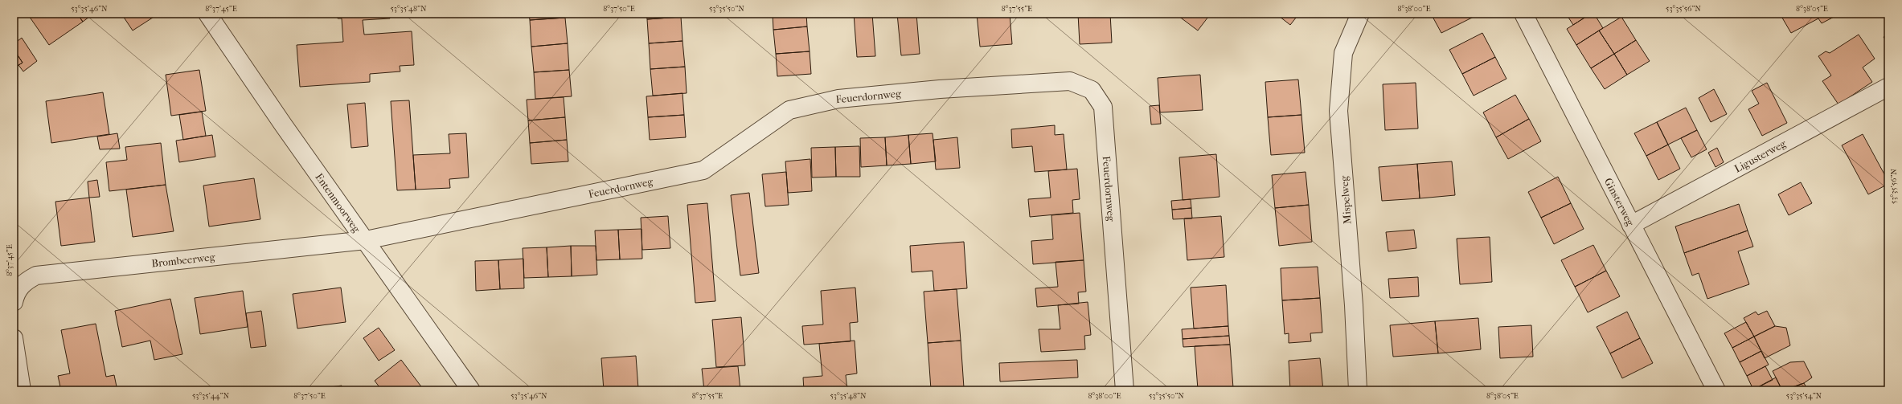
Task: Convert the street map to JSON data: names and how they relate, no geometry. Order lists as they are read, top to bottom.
{
  "streets": {
    "street": [
      "Feuerdornweg",
      "Ligusterweg",
      "Mispelweg",
      "Entenmoorweg",
      "Ginsterweg",
      "Brombeerweg"
    ]
  },
  "crossings": [
    ["Feuerdornweg", "Entenmoorweg"],
    ["Feuerdornweg", "Brombeerweg"],
    ["Ligusterweg", "Ginsterweg"],
    ["Entenmoorweg", "Brombeerweg"]
  ],
  "coordinates": [
    "53°35'46\"N",
    "8°37'45\"E",
    "53°35'48\"N",
    "8°37'50\"E",
    "53°35'50\"N",
    "8°37'55\"E",
    "8°38'00\"E",
    "53°35'56\"N",
    "8°38'05\"E",
    "53°35'44\"N",
    "53°35'54\"N"
  ]
}
